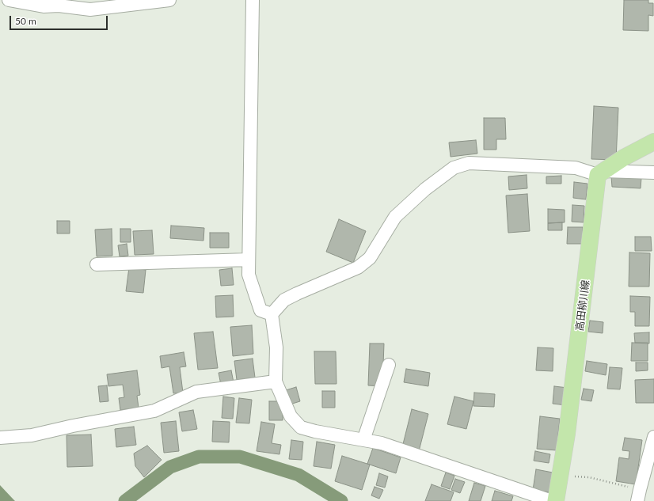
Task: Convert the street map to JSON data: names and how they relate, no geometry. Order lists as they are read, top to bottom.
{
  "streets": {
    "main road": ["高田柳川線"]
  },
  "scale_bar": "50 m"
}
